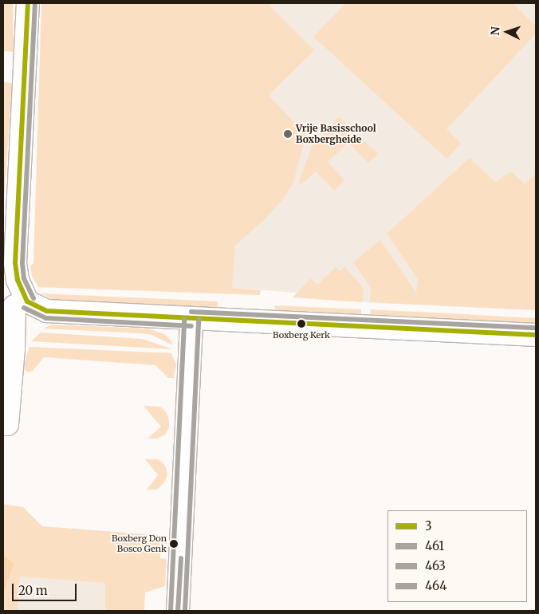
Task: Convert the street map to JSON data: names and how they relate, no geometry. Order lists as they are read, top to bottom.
{
  "places": ["Vrije Basisschool Boxbergheide", "Boxberg Kerk", "Boxberg Don Bosco Genk"],
  "lines": [
    "transit line 3",
    "transit line 461",
    "transit line 463",
    "transit line 464"
  ],
  "legend": [
    "3",
    "461",
    "463",
    "464"
  ],
  "scale_bar": "20 m",
  "north": "left"
}
